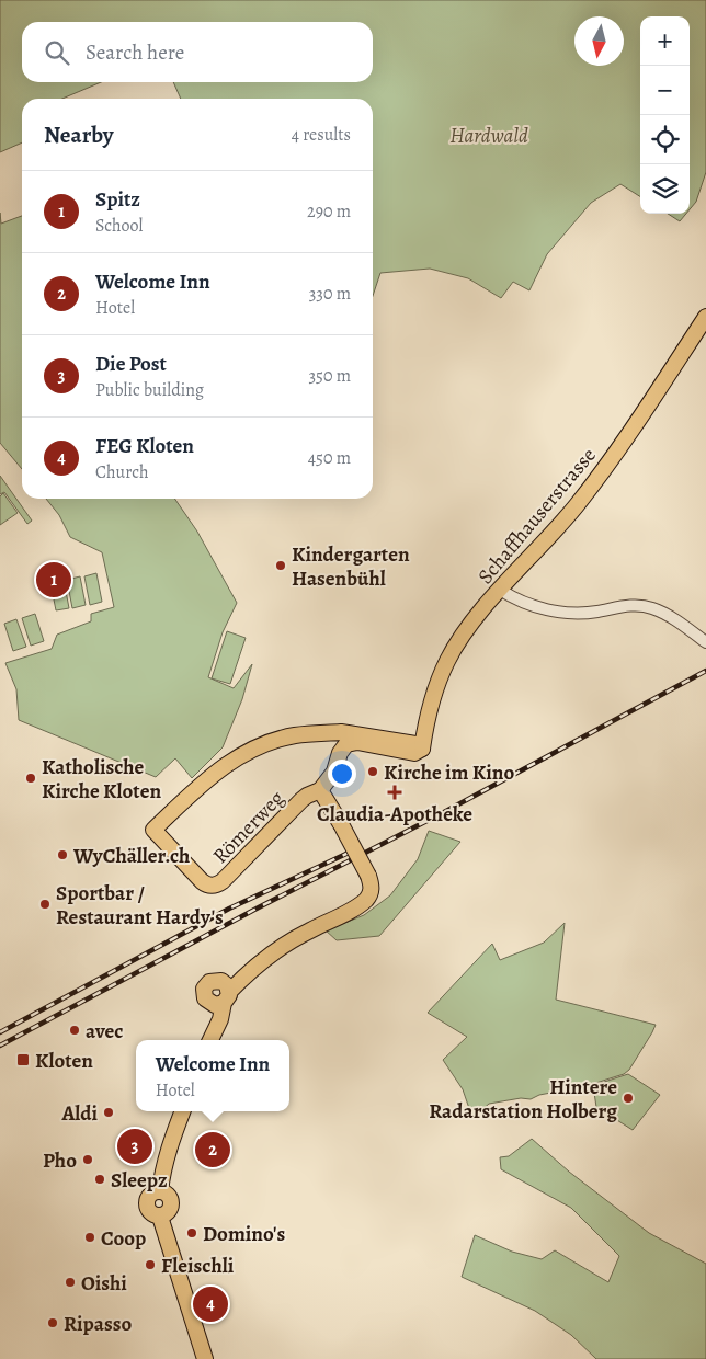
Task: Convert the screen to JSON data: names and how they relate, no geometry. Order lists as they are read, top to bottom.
{
  "streets": {
    "main road": ["Schaffhauserstrasse", "Römerweg"]
  },
  "crossings": [
    ["Schaffhauserstrasse", "Römerweg"]
  ],
  "parks": ["Hardwald"],
  "places": {
    "other": [
      "Kindergarten Hasenbühl",
      "Kirche im Kino",
      "Katholische Kirche Kloten",
      "WyChäller.ch",
      "Sportbar / Restaurant Hardy's",
      "avec",
      "Hintere Radarstation Holberg",
      "Aldi",
      "Pho",
      "Sleepz",
      "Domino's",
      "Coop",
      "Fleischli",
      "Oishi",
      "Ripasso"
    ],
    "health": ["Claudia-Apotheke"],
    "transit": ["Kloten"]
  },
  "north": "bottom",
  "page": {
    "map_buttons": ["+", "−"],
    "search": "Search here",
    "heading": ["Nearby", "4 results"],
    "list": [
      {
        "mark": "1",
        "name": "Spitz",
        "note": "School",
        "value": "290 m"
      },
      {
        "mark": "2",
        "name": "Welcome Inn",
        "note": "Hotel",
        "value": "330 m"
      },
      {
        "mark": "3",
        "name": "Die Post",
        "note": "Public building",
        "value": "350 m"
      },
      {
        "mark": "4",
        "name": "FEG Kloten",
        "note": "Church",
        "value": "450 m"
      }
    ],
    "pins": [
      "1",
      "3",
      "2",
      "4"
    ],
    "popup": ["Welcome Inn", "Hotel"]
  }
}
